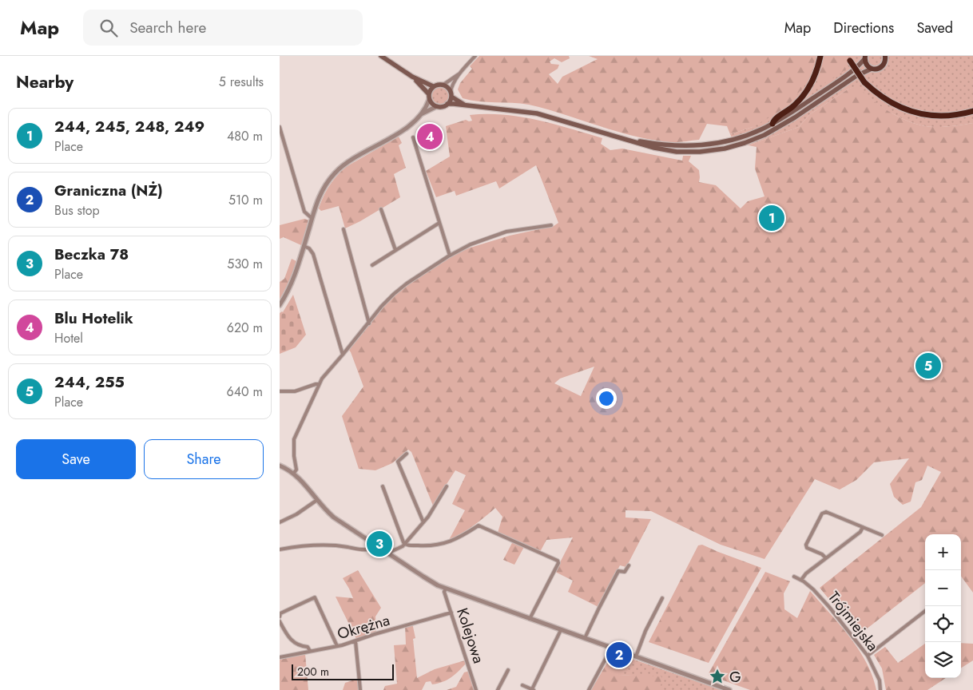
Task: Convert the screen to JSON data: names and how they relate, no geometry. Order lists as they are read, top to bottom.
{
  "streets": {
    "street": ["Trójmiejska", "Okrężna", "Kolejowa"]
  },
  "crossings": [
    ["Okrężna", "Kolejowa"]
  ],
  "places": {
    "place": ["G"]
  },
  "scale_bar": "200 m",
  "page": {
    "header": "Map",
    "search": "Search here",
    "nav": ["Map", "Directions", "Saved"],
    "heading": ["Nearby", "5 results"],
    "list": [
      {
        "mark": "1",
        "name": "244, 245, 248, 249",
        "note": "Place",
        "value": "480 m"
      },
      {
        "mark": "2",
        "name": "Graniczna (NŻ)",
        "note": "Bus stop",
        "value": "510 m"
      },
      {
        "mark": "3",
        "name": "Beczka 78",
        "note": "Place",
        "value": "530 m"
      },
      {
        "mark": "4",
        "name": "Blu Hotelik",
        "note": "Hotel",
        "value": "620 m"
      },
      {
        "mark": "5",
        "name": "244, 255",
        "note": "Place",
        "value": "640 m"
      }
    ],
    "pins": [
      "4",
      "1",
      "5",
      "3",
      "2"
    ],
    "buttons": ["Save", "Share"],
    "map_buttons": ["+", "−"],
    "scale": "200 m"
  }
}
